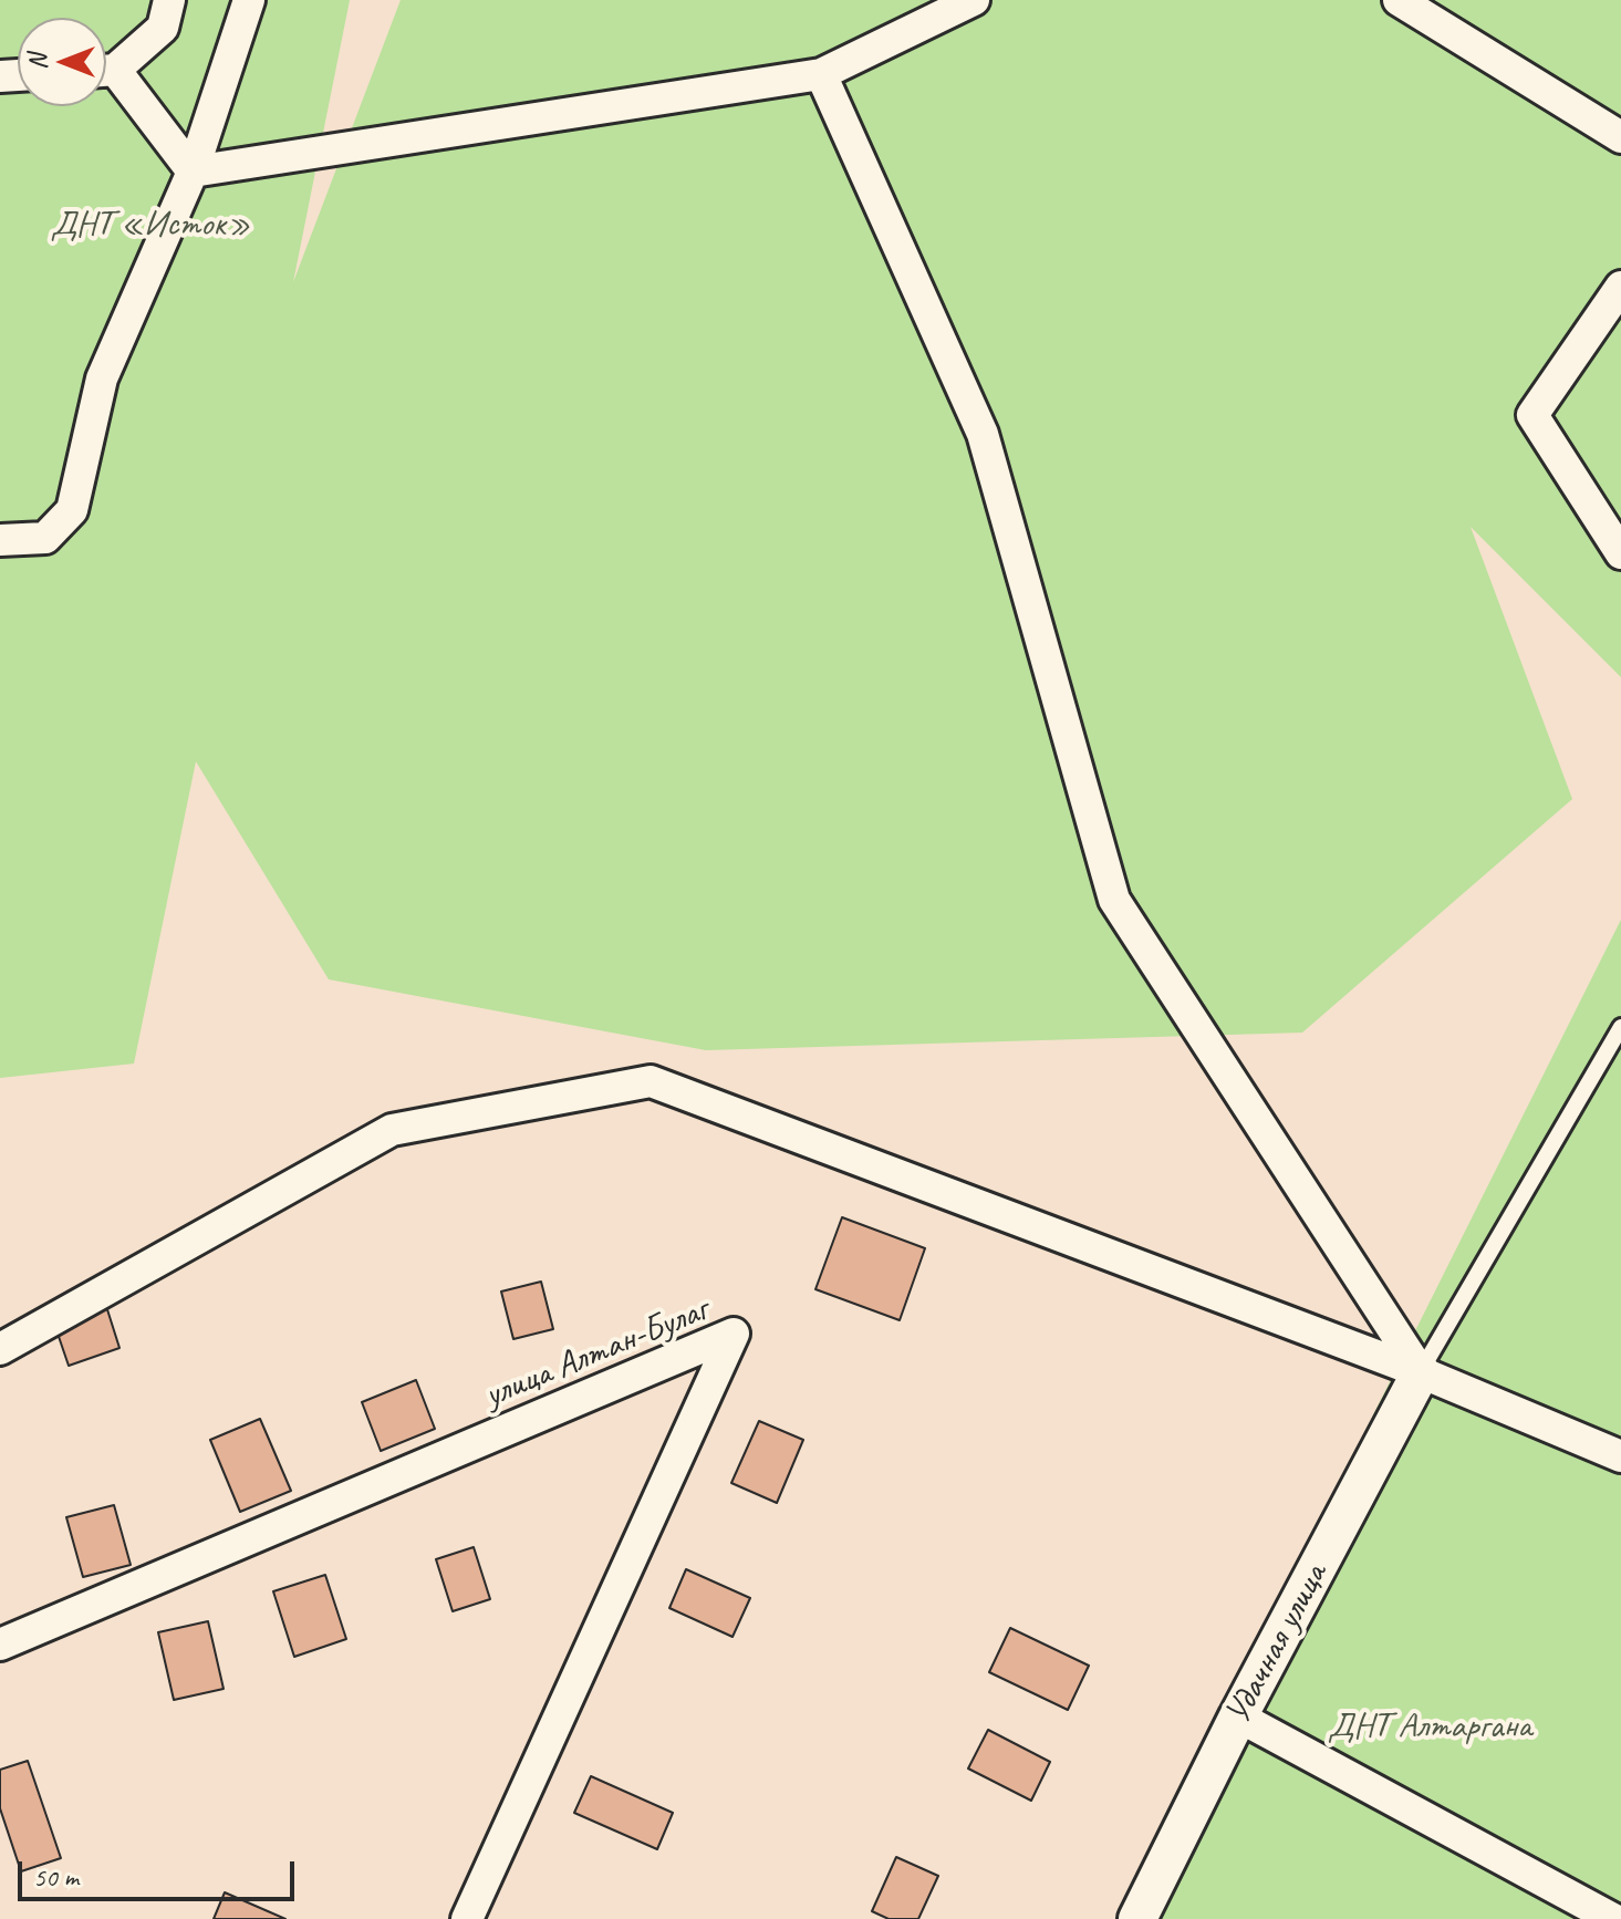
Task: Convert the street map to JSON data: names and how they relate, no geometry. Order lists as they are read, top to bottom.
{
  "streets": {
    "street": ["улица Алтан-Булаг", "Удачная улица"]
  },
  "parks": ["ДНТ «Исток»", "ДНТ Алтаргана"],
  "scale_bar": "50 m",
  "north": "left"
}
